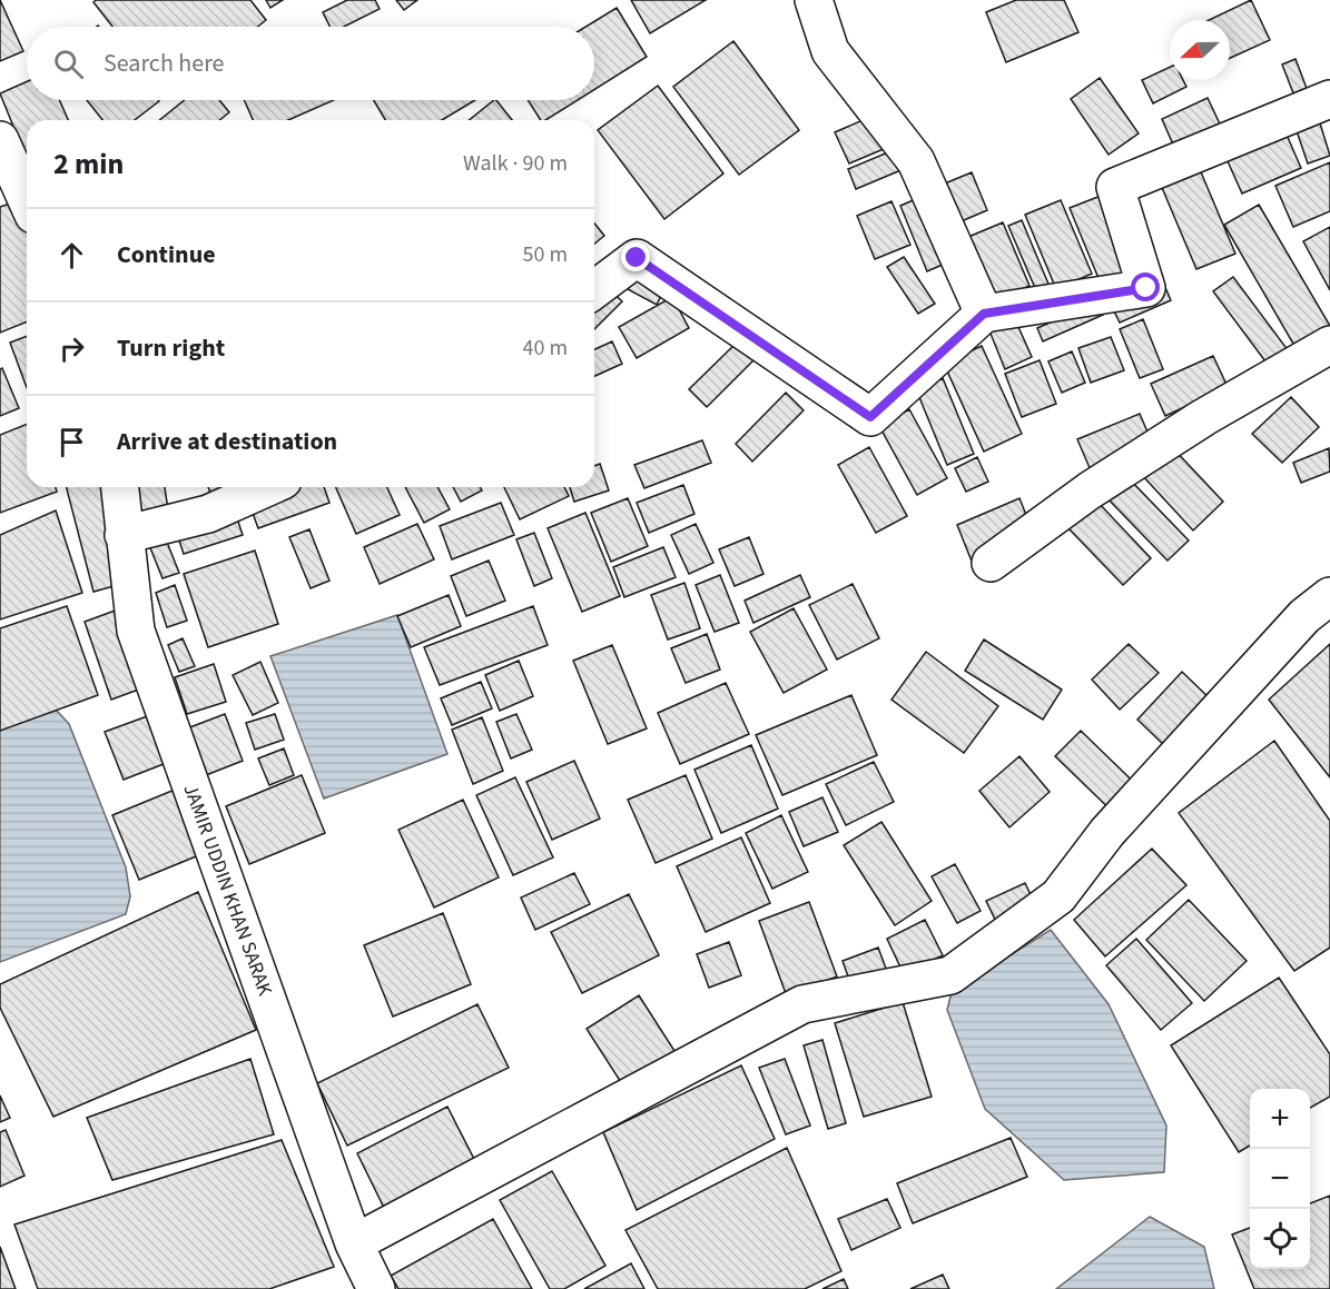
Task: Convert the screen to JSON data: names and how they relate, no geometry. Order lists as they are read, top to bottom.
{
  "streets": {
    "street": ["JAMIR UDDIN KHAN SARAK"]
  },
  "north": "left",
  "page": {
    "search": "Search here",
    "heading": ["2 min", "Walk · 90 m"],
    "list": [
      ["Continue", "50 m"],
      ["Turn right", "40 m"],
      "Arrive at destination"
    ],
    "map_buttons": ["+", "−"]
  }
}
